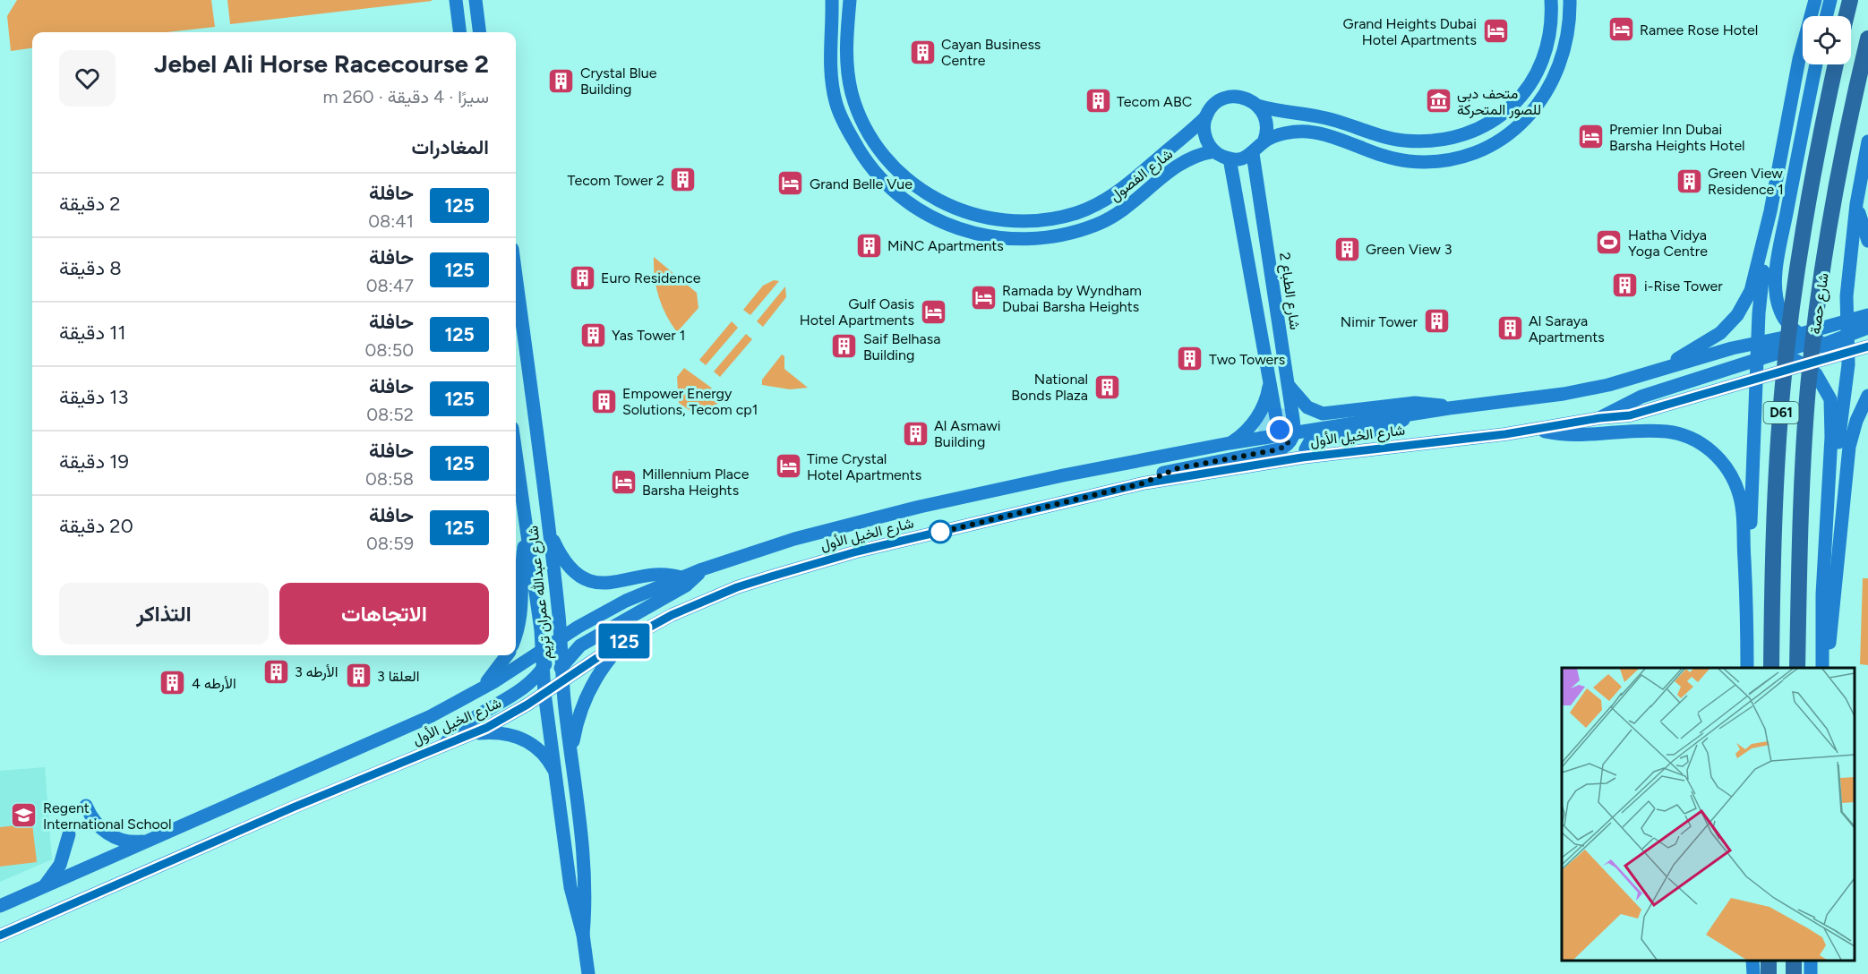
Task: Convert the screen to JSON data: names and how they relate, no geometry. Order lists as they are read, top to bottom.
{
  "streets": {
    "main road": [
      "شارع الفصول",
      "شارع الطباع 2",
      "شارع حصة",
      "D61",
      "شارع الخيل الأول",
      "شارع عبدالله عمران تريم"
    ]
  },
  "crossings": [
    ["شارع الفصول", "شارع الطباع 2"],
    ["شارع الطباع 2", "شارع الخيل الأول"],
    ["شارع الخيل الأول", "شارع عبدالله عمران تريم"]
  ],
  "places": {
    "hotel": [
      "Ramee Rose Hotel",
      "Grand Heights Dubai Hotel Apartments",
      "Premier Inn Dubai Barsha Heights Hotel",
      "Grand Belle Vue",
      "Ramada by Wyndham Dubai Barsha Heights",
      "Gulf Oasis Hotel Apartments",
      "Time Crystal Hotel Apartments",
      "Millennium Place Barsha Heights"
    ],
    "building": [
      "Cayan Business Centre",
      "Crystal Blue Building",
      "Tecom ABC",
      "Tecom Tower 2",
      "Green View Residence 1",
      "MiNC Apartments",
      "Green View 3",
      "Euro Residence",
      "i-Rise Tower",
      "Nimir Tower",
      "Al Saraya Apartments",
      "Yas Tower 1",
      "Saif Belhasa Building",
      "Two Towers",
      "National Bonds Plaza",
      "Empower Energy Solutions, Tecom cp1",
      "Al Asmawi Building",
      "الأرطه 3",
      "العلقا 3",
      "الأرطه 4"
    ],
    "museum": ["متحف دبي للصور المتحركة"],
    "sports": ["Hatha Vidya Yoga Centre"],
    "school or university": ["Regent International School"]
  },
  "lines": ["bus line 125"],
  "page": {
    "on_map": "125",
    "heading": [
      ["Jebel Ali Horse Racecourse 2", "سيرًا · 4 دقيقة · 260 m"],
      "المغادرات"
    ],
    "list": [
      {
        "mark": "125",
        "name": "حافلة",
        "note": "08:41",
        "value": "2 دقيقة"
      },
      {
        "mark": "125",
        "name": "حافلة",
        "note": "08:47",
        "value": "8 دقيقة"
      },
      {
        "mark": "125",
        "name": "حافلة",
        "note": "08:50",
        "value": "11 دقيقة"
      },
      {
        "mark": "125",
        "name": "حافلة",
        "note": "08:52",
        "value": "13 دقيقة"
      },
      {
        "mark": "125",
        "name": "حافلة",
        "note": "08:58",
        "value": "19 دقيقة"
      },
      {
        "mark": "125",
        "name": "حافلة",
        "note": "08:59",
        "value": "20 دقيقة"
      }
    ],
    "buttons": ["الاتجاهات", "التذاكر"]
  }
}
